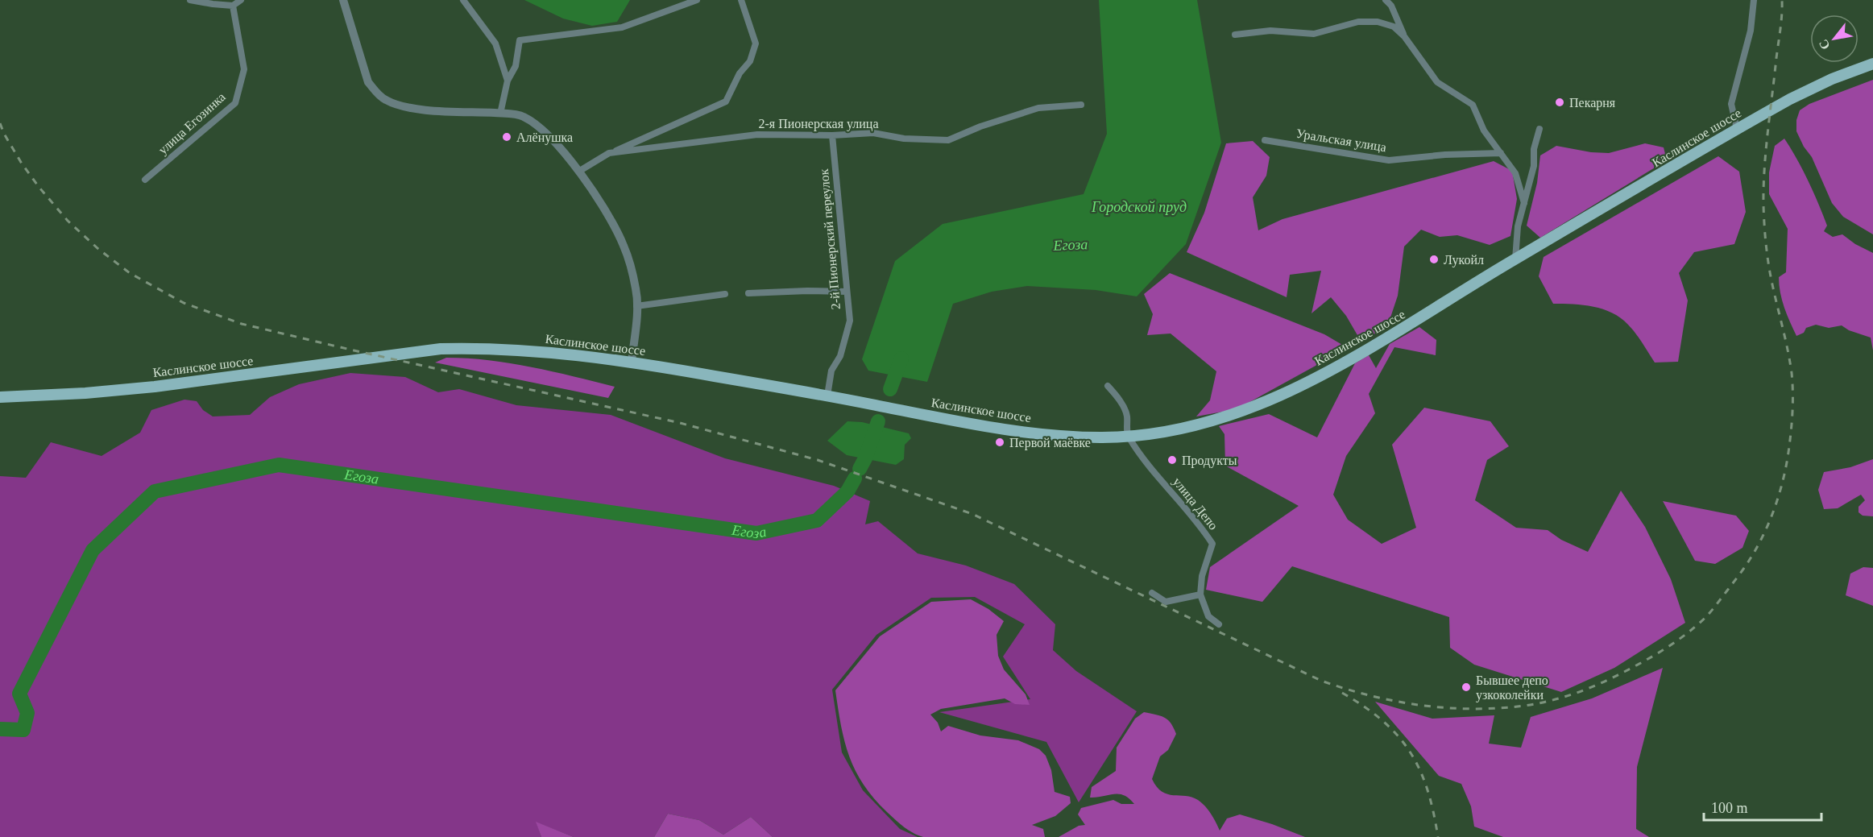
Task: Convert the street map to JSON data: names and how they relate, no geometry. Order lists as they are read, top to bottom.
{
  "streets": {
    "main road": ["Каслинское шоссе"],
    "street": [
      "улица Егозинка",
      "2-я Пионерская улица",
      "Уральская улица",
      "2-й Пионерский переулок",
      "улица Депо"
    ]
  },
  "crossings": [
    ["2-я Пионерская улица", "2-й Пионерский переулок"],
    ["Каслинское шоссе", "2-й Пионерский переулок"],
    ["Каслинское шоссе", "улица Депо"]
  ],
  "water": ["Городской пруд", "Егоза"],
  "places": [
    "Пекарня",
    "Алёнушка",
    "Лукойл",
    "Первой маёвке",
    "Продукты",
    "Бывшее депо узкоколейки"
  ],
  "scale_bar": "100 m",
  "north": "bottom left"
}
